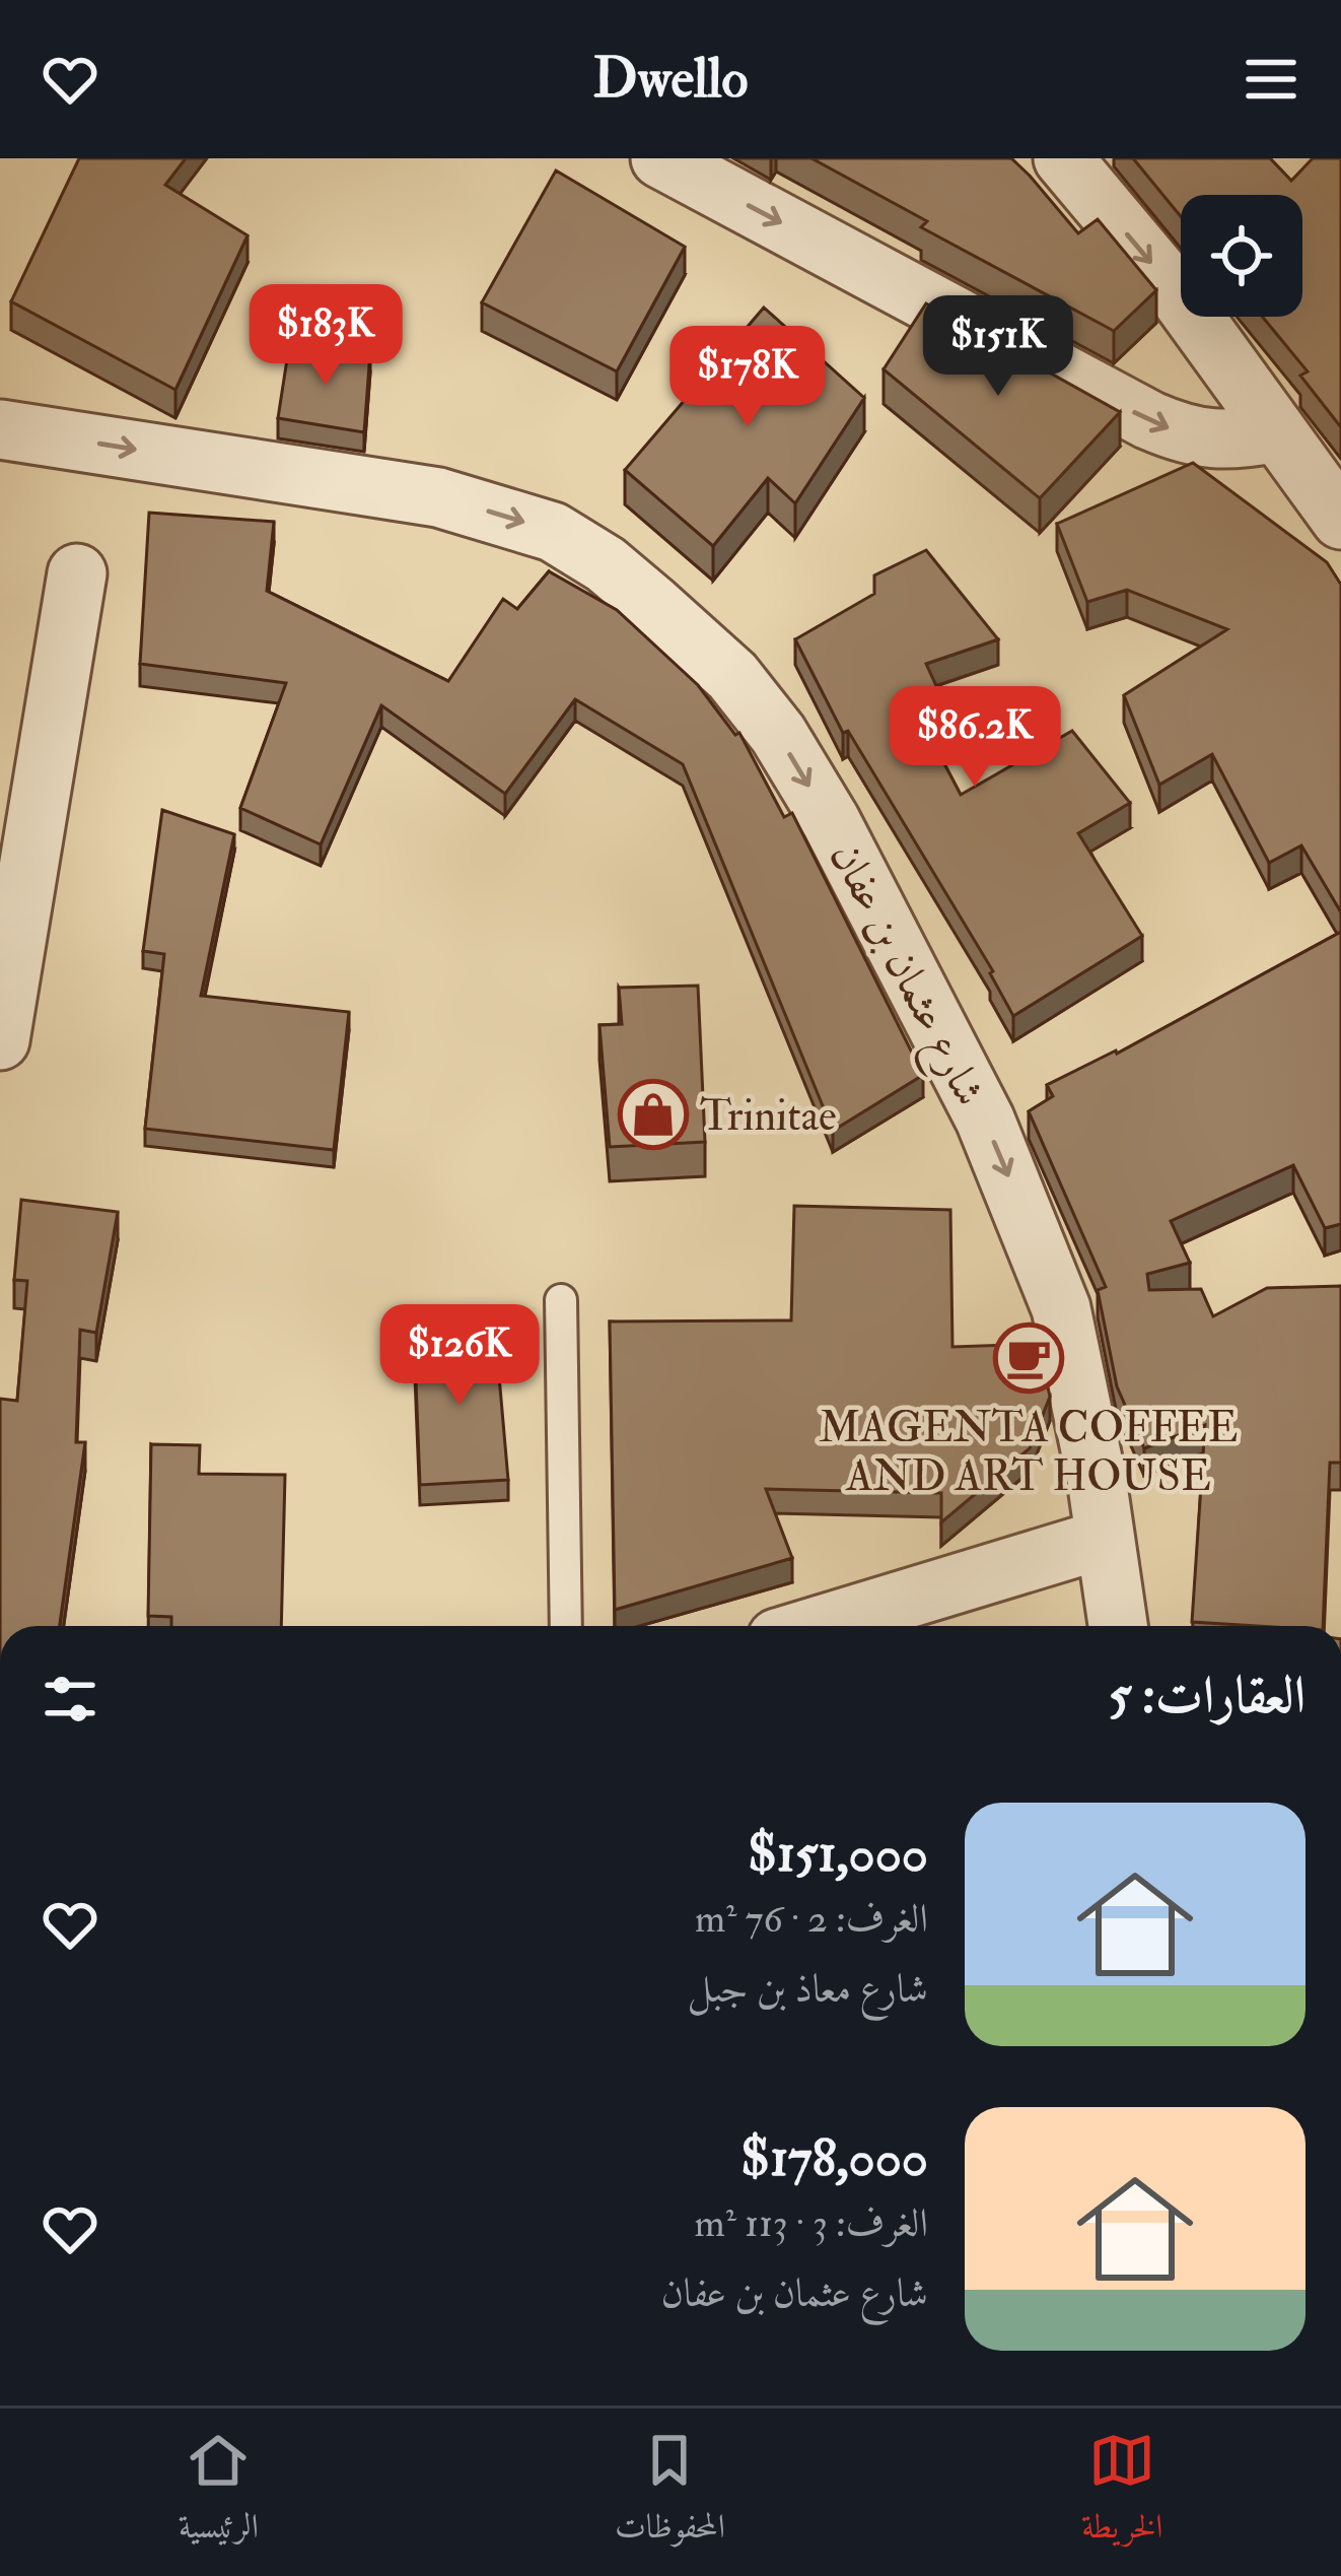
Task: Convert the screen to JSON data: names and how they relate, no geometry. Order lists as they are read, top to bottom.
{
  "streets": {
    "street": ["شارع عثمان بن عفان"]
  },
  "places": {
    "shop": ["Trinitae"],
    "cafe": ["MAGENTA COFFEE AND ART HOUSE"]
  },
  "page": {
    "header": "Dwello",
    "price": [
      "$183K",
      "$151K",
      "$178K",
      "$86.2K",
      "$126K"
    ],
    "heading": "العقارات: 5",
    "list": [
      {
        "name": "$151,000",
        "note": "الغرف: 2 · 76 m² · شارع معاذ بن جبل"
      },
      {
        "name": "$178,000",
        "note": "الغرف: 3 · 113 m² · شارع عثمان بن عفان"
      }
    ],
    "tabs": ["الخريطة", "المحفوظات", "الرئيسية"]
  }
}
